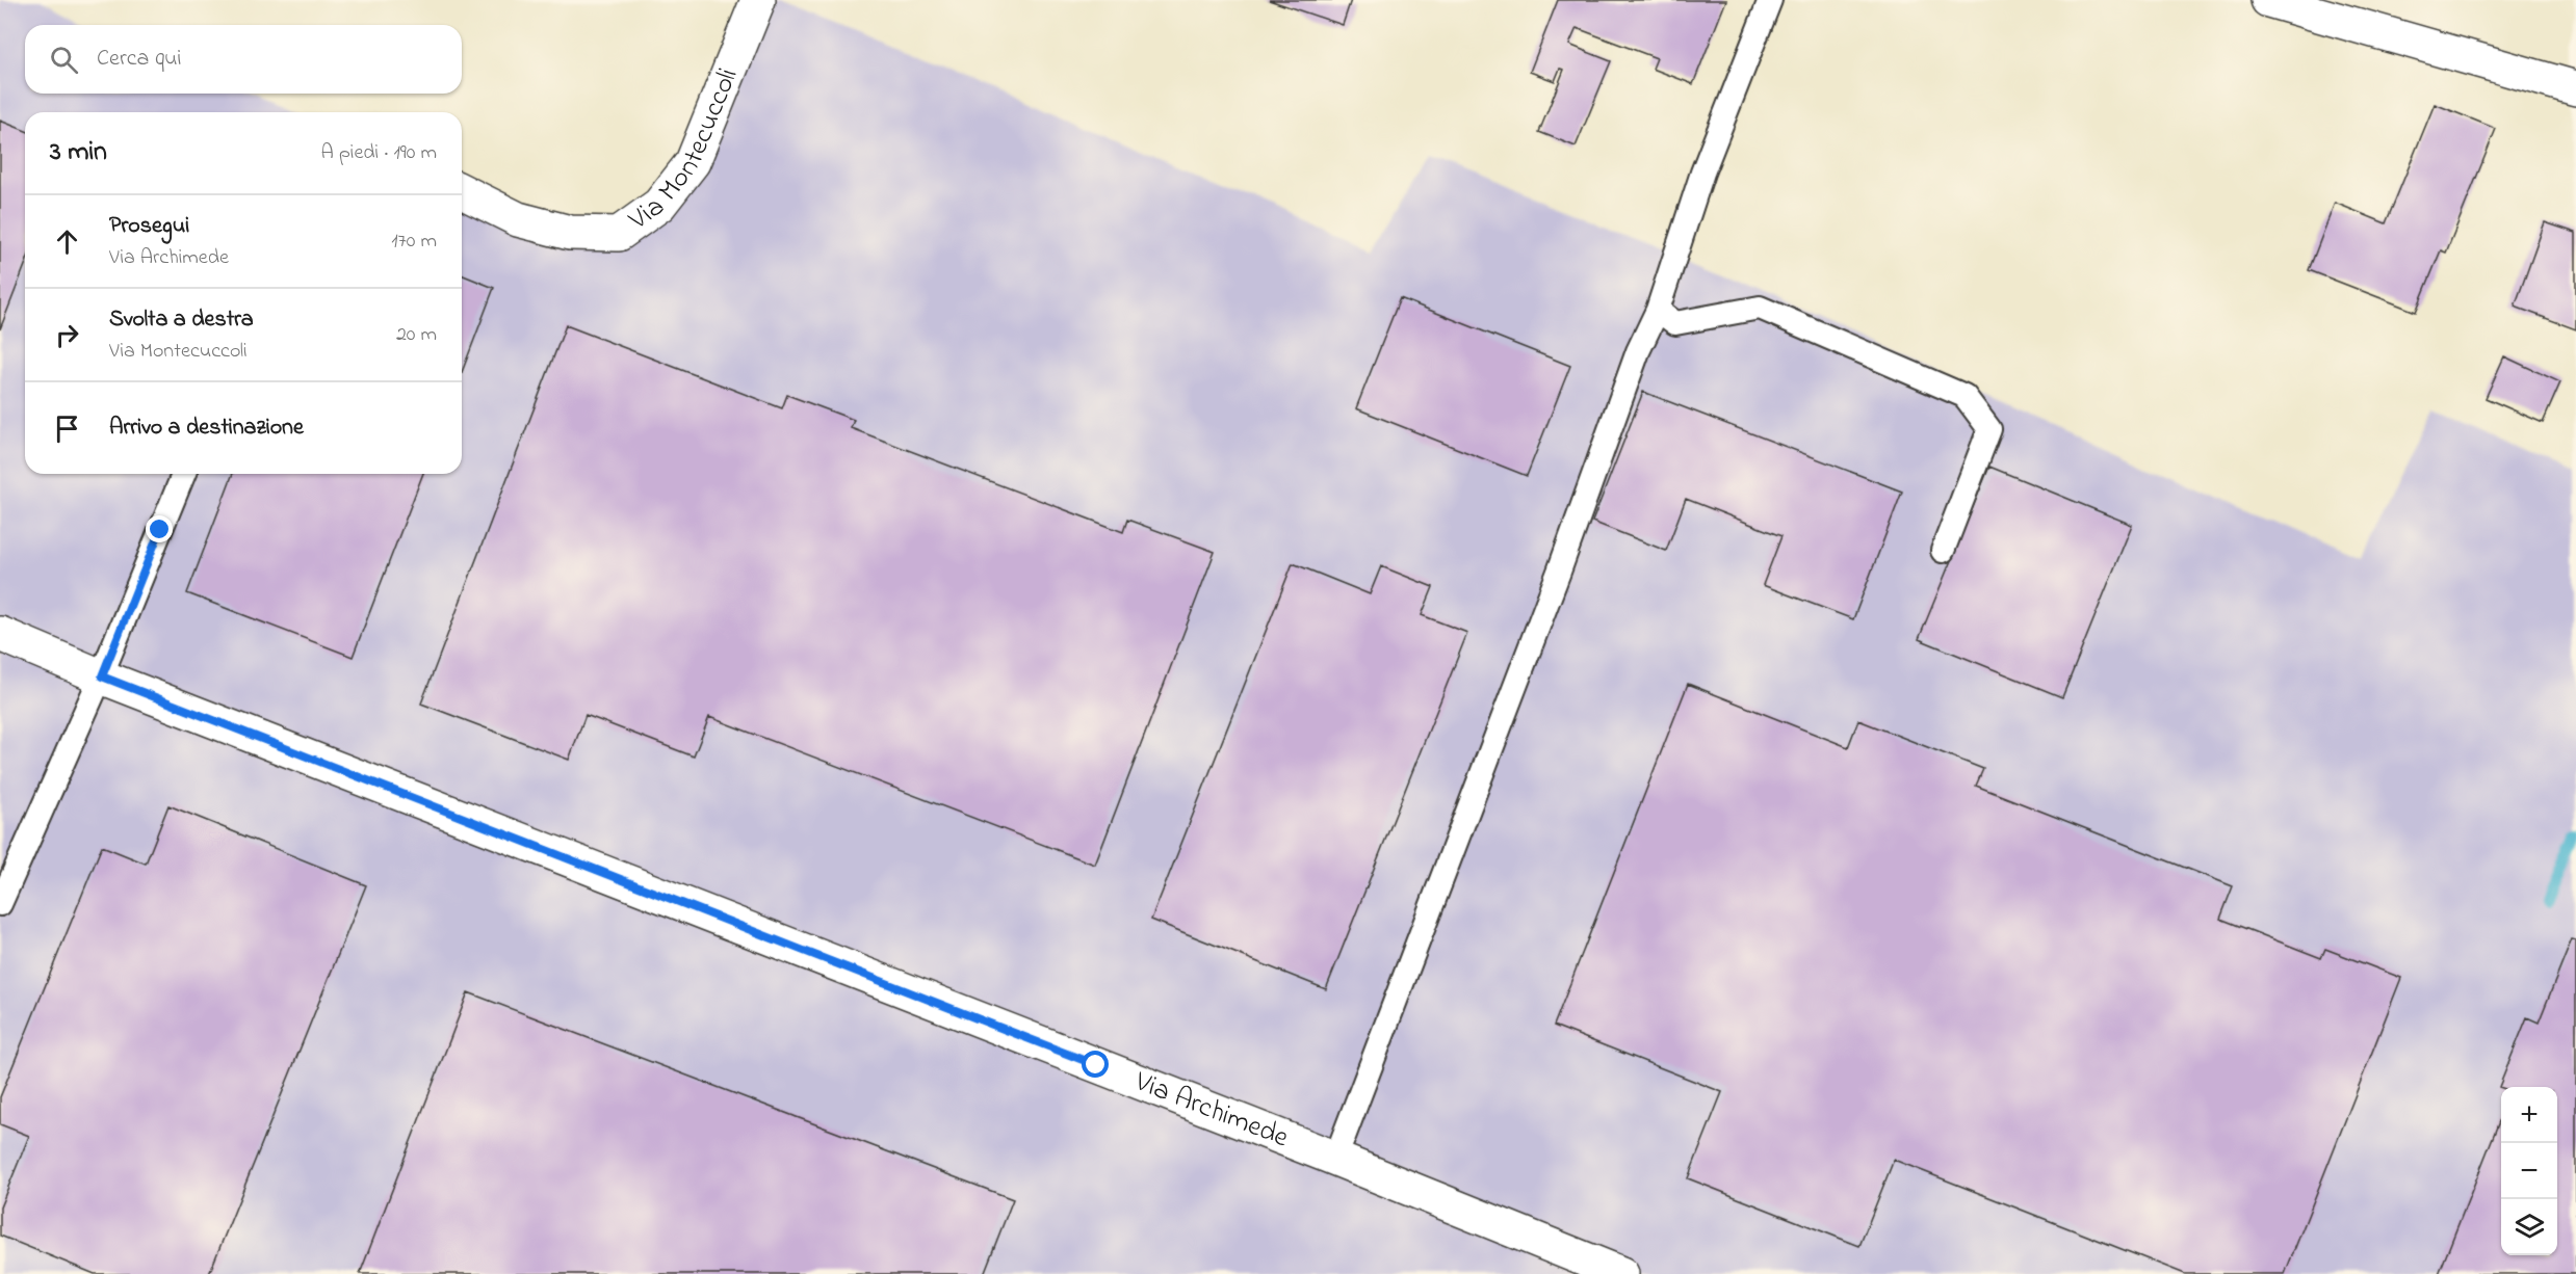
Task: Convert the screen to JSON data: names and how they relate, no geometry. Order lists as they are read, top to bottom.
{
  "streets": {
    "street": ["Via Montecuccoli", "Via Archimede"]
  },
  "page": {
    "search": "Cerca qui",
    "heading": ["3 min", "A piedi · 190 m"],
    "list": [
      ["Prosegui", "Via Archimede", "170 m"],
      ["Svolta a destra", "Via Montecuccoli", "20 m"],
      "Arrivo a destinazione"
    ],
    "map_buttons": ["+", "−"]
  }
}
